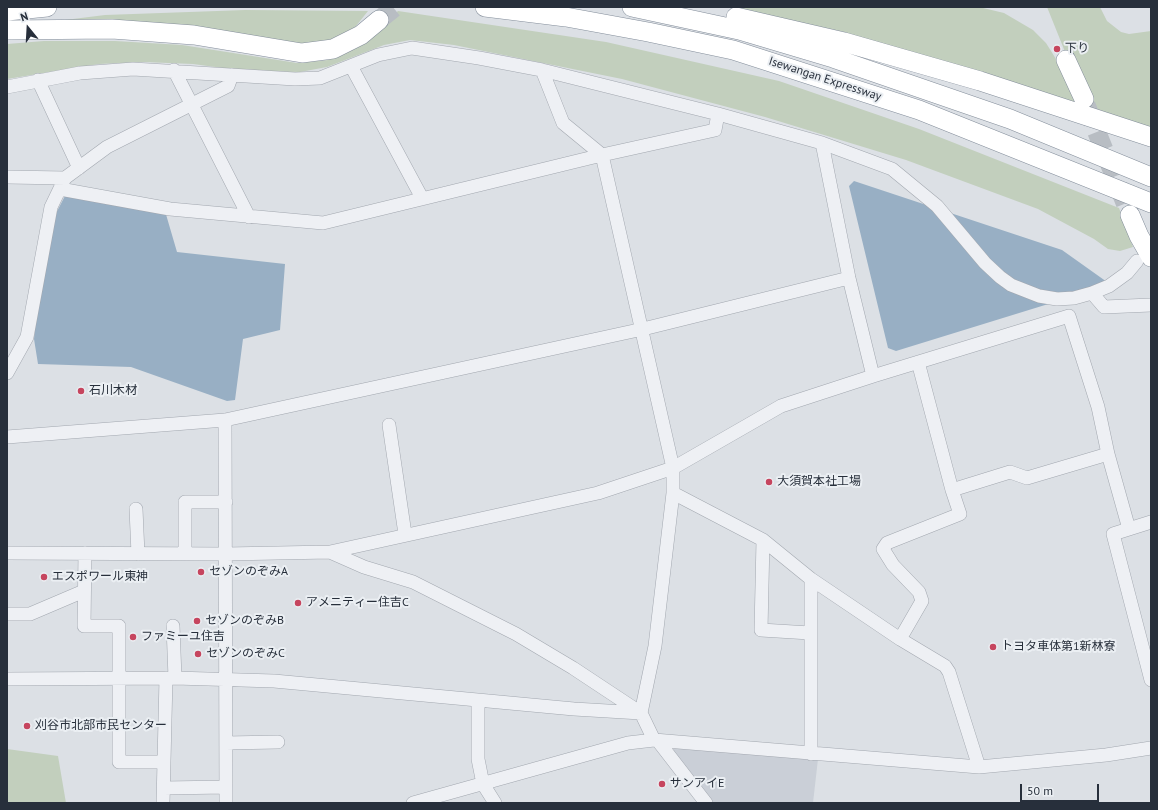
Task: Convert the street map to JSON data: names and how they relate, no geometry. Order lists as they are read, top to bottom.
{
  "streets": {
    "highway": ["Isewangan Expressway"]
  },
  "places": [
    "下り",
    "石川木材",
    "大須賀本社工場",
    "セゾンのぞみA",
    "エスポワール東神",
    "アメニティー住吉C",
    "セゾンのぞみB",
    "ファミーユ住吉",
    "トヨタ車体第1新林寮",
    "セゾンのぞみC",
    "刈谷市北部市民センター",
    "サンアイE"
  ],
  "scale_bar": "50 m",
  "north": "top"
}
